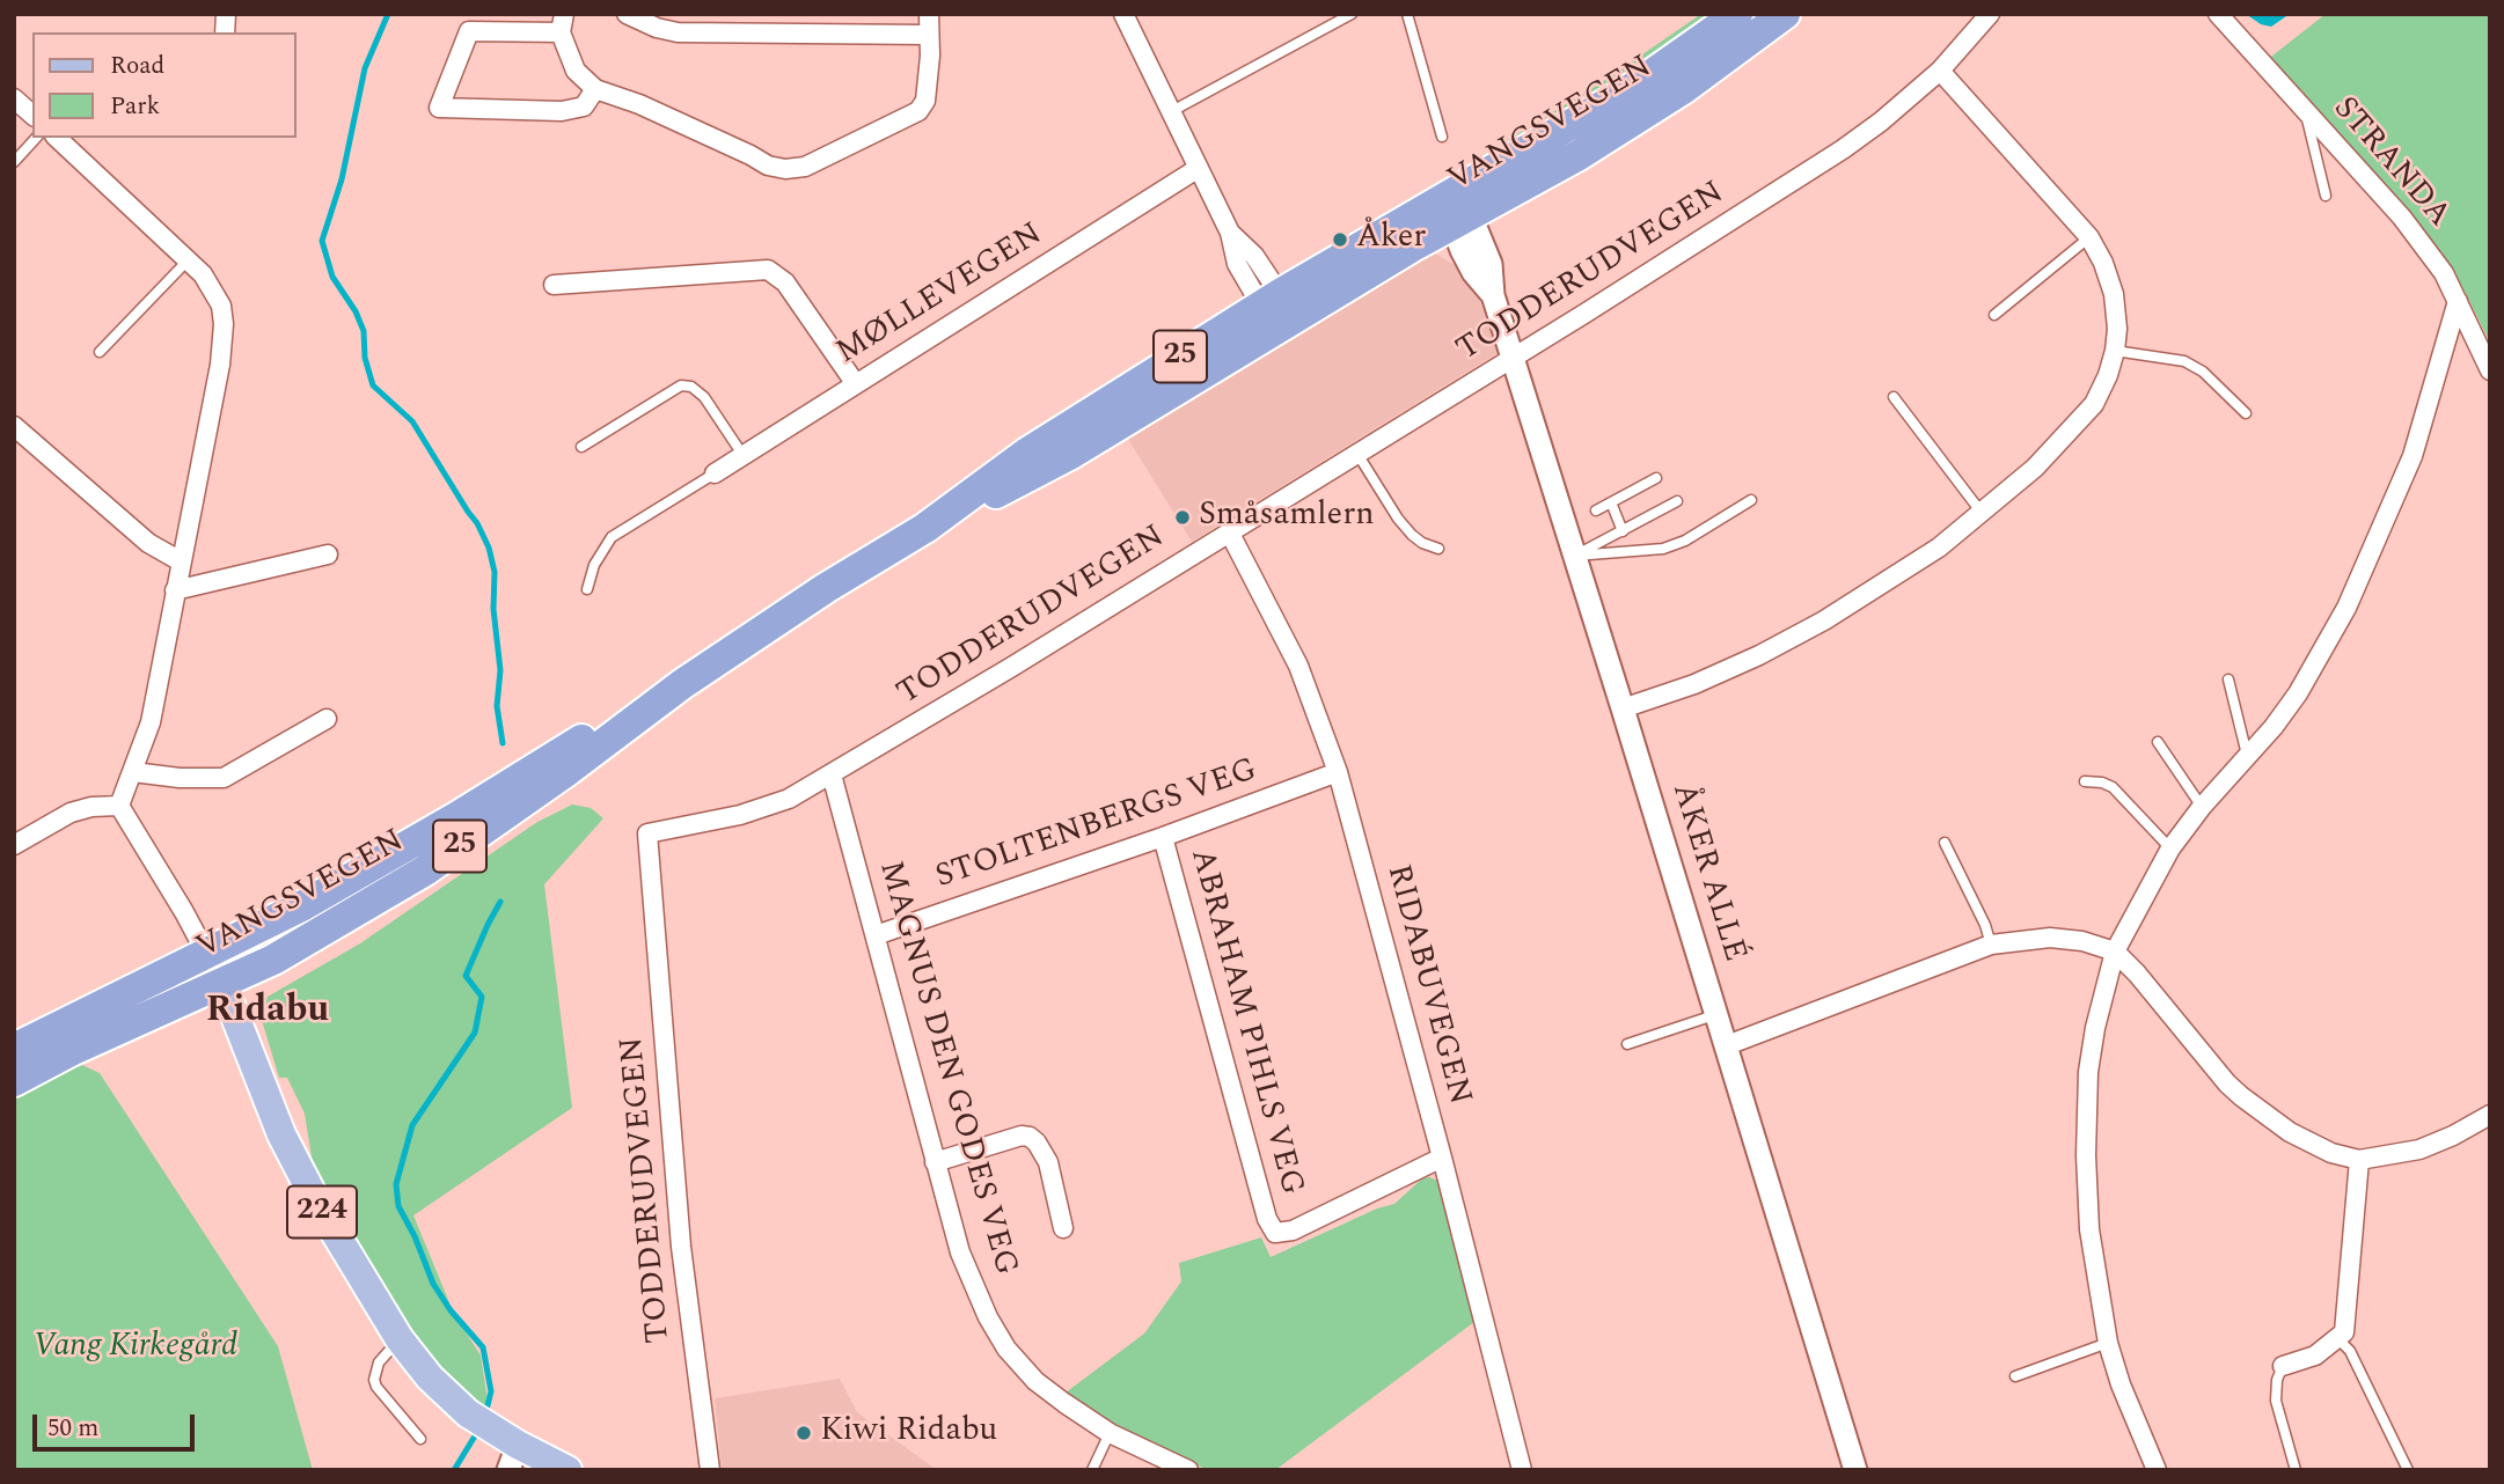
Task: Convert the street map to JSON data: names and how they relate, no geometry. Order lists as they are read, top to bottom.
{
  "streets": {
    "highway": ["VANGSVEGEN", "25"],
    "main road": ["224"],
    "street": [
      "STRANDA",
      "TODDERUDVEGEN",
      "MØLLEVEGEN",
      "STOLTENBERGS VEG",
      "ÅKER ALLÉ",
      "RIDABUVEGEN",
      "ABRAHAM PIHLS VEG",
      "MAGNUS DEN GODES VEG"
    ]
  },
  "crossings": [
    ["VANGSVEGEN", "ÅKER ALLÉ"],
    ["VANGSVEGEN", "224"],
    ["TODDERUDVEGEN", "ÅKER ALLÉ"],
    ["TODDERUDVEGEN", "RIDABUVEGEN"],
    ["TODDERUDVEGEN", "MAGNUS DEN GODES VEG"],
    ["STOLTENBERGS VEG", "RIDABUVEGEN"],
    ["STOLTENBERGS VEG", "ABRAHAM PIHLS VEG"],
    ["STOLTENBERGS VEG", "MAGNUS DEN GODES VEG"],
    ["RIDABUVEGEN", "ABRAHAM PIHLS VEG"]
  ],
  "districts": ["Ridabu"],
  "parks": ["Vang Kirkegård"],
  "places": ["Åker", "Småsamlern", "Kiwi Ridabu"],
  "legend": ["Road", "Park"],
  "scale_bar": "50 m"
}
